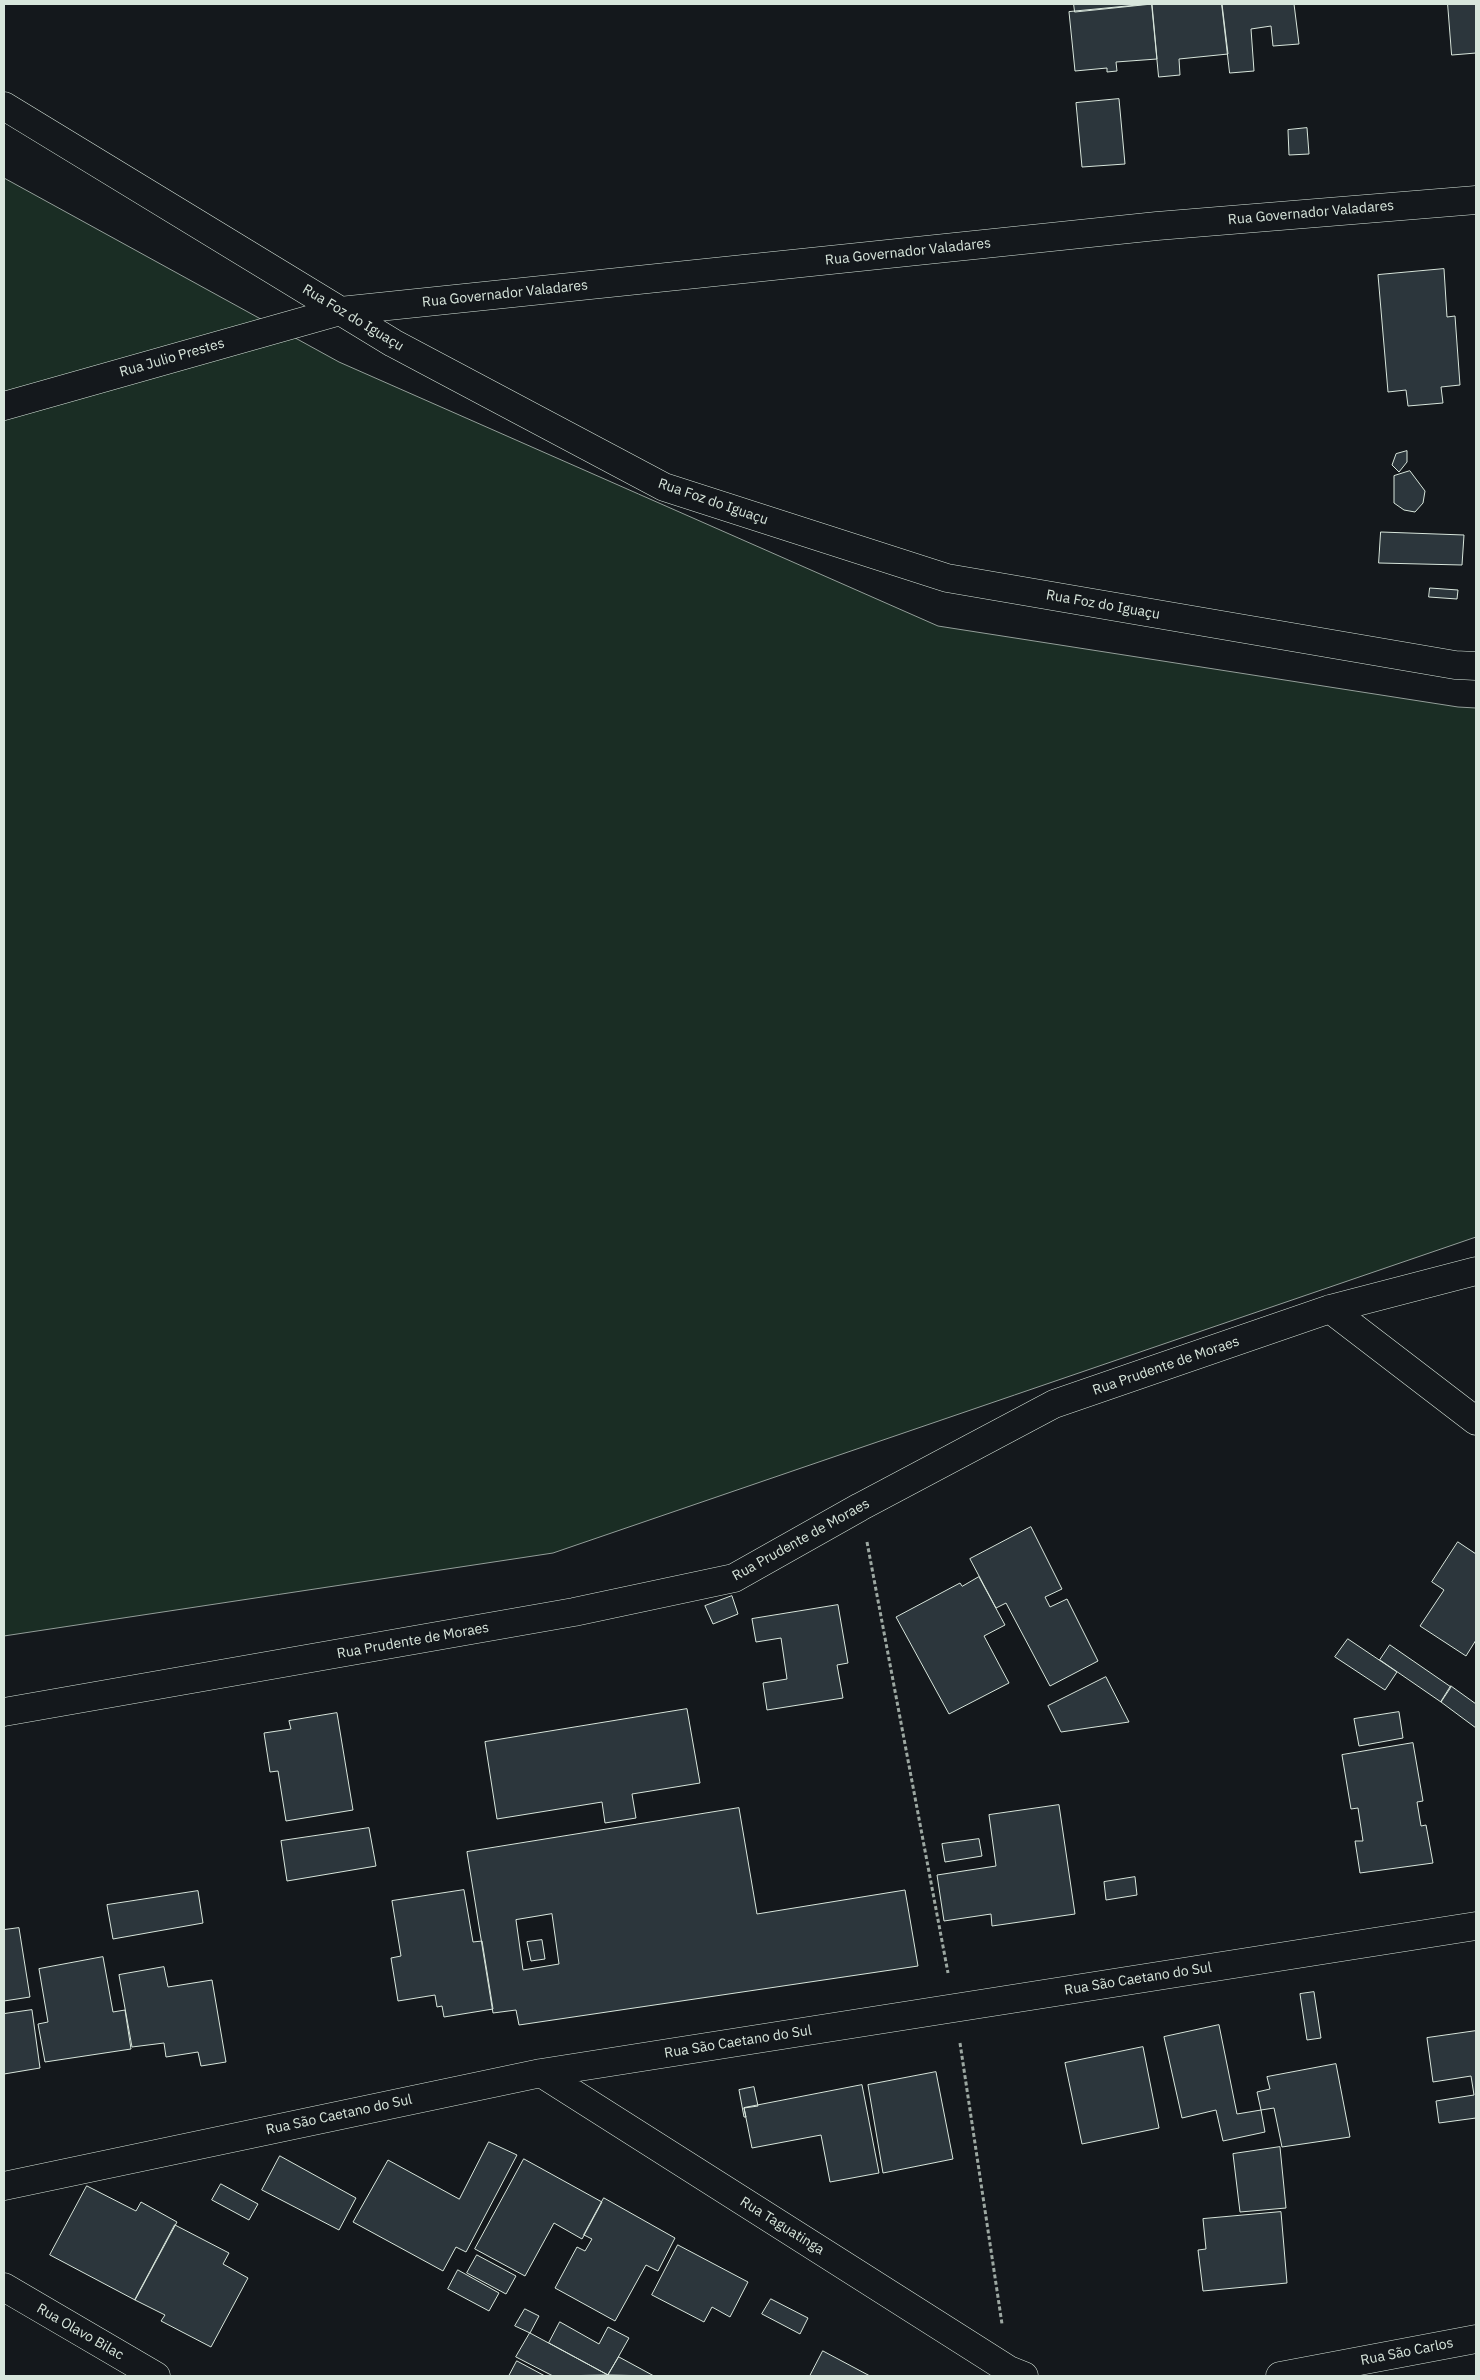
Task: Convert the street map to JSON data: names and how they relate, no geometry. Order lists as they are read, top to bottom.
{
  "streets": {
    "street": [
      "Rua Governador Valadares",
      "Rua Foz do Iguaçu",
      "Rua Julio Prestes",
      "Rua Prudente de Moraes",
      "Rua São Caetano do Sul",
      "Rua Taguatinga",
      "Rua Olavo Bilac",
      "Rua São Carlos"
    ]
  },
  "crossings": [
    ["Rua Governador Valadares", "Rua Foz do Iguaçu"],
    ["Rua Governador Valadares", "Rua Julio Prestes"],
    ["Rua Foz do Iguaçu", "Rua Julio Prestes"],
    ["Rua São Caetano do Sul", "Rua Taguatinga"]
  ]
}
